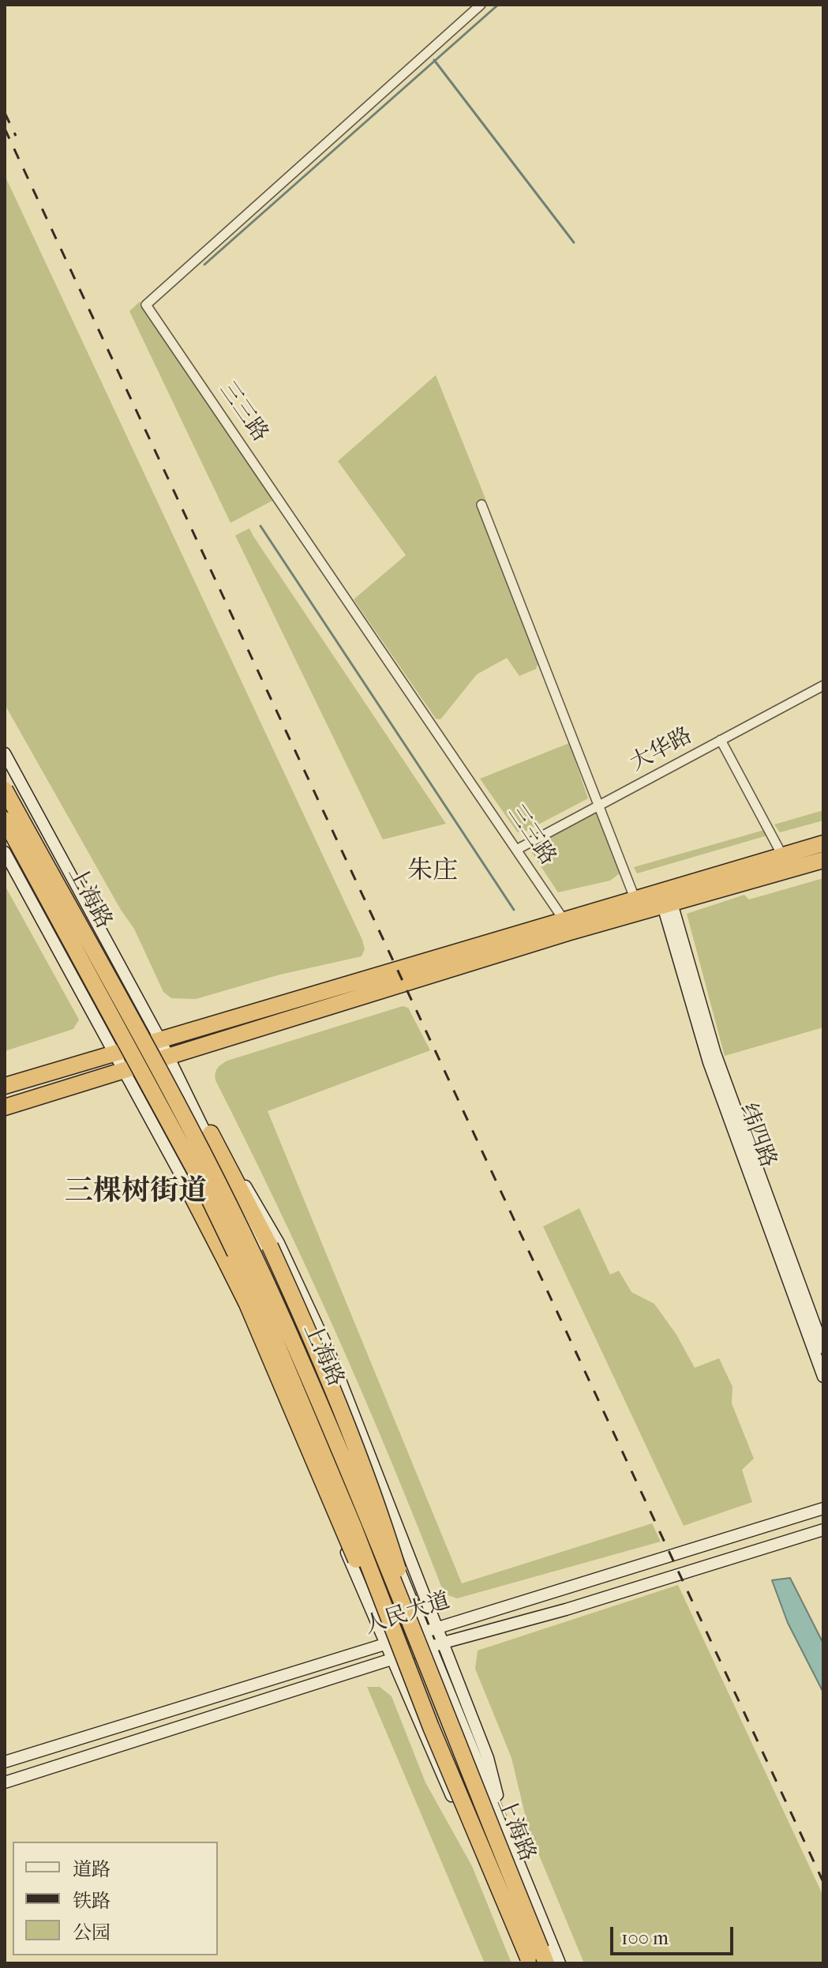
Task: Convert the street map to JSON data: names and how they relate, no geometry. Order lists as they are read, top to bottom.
{
  "streets": {
    "highway": ["上海路"],
    "street": [
      "三三路",
      "大华路",
      "纬四路",
      "人民大道"
    ]
  },
  "crossings": [
    ["三三路", "大华路"],
    ["上海路", "人民大道"]
  ],
  "districts": ["朱庄", "三棵树街道"],
  "legend": ["道路", "铁路", "公园"],
  "scale_bar": "100 m"
}
